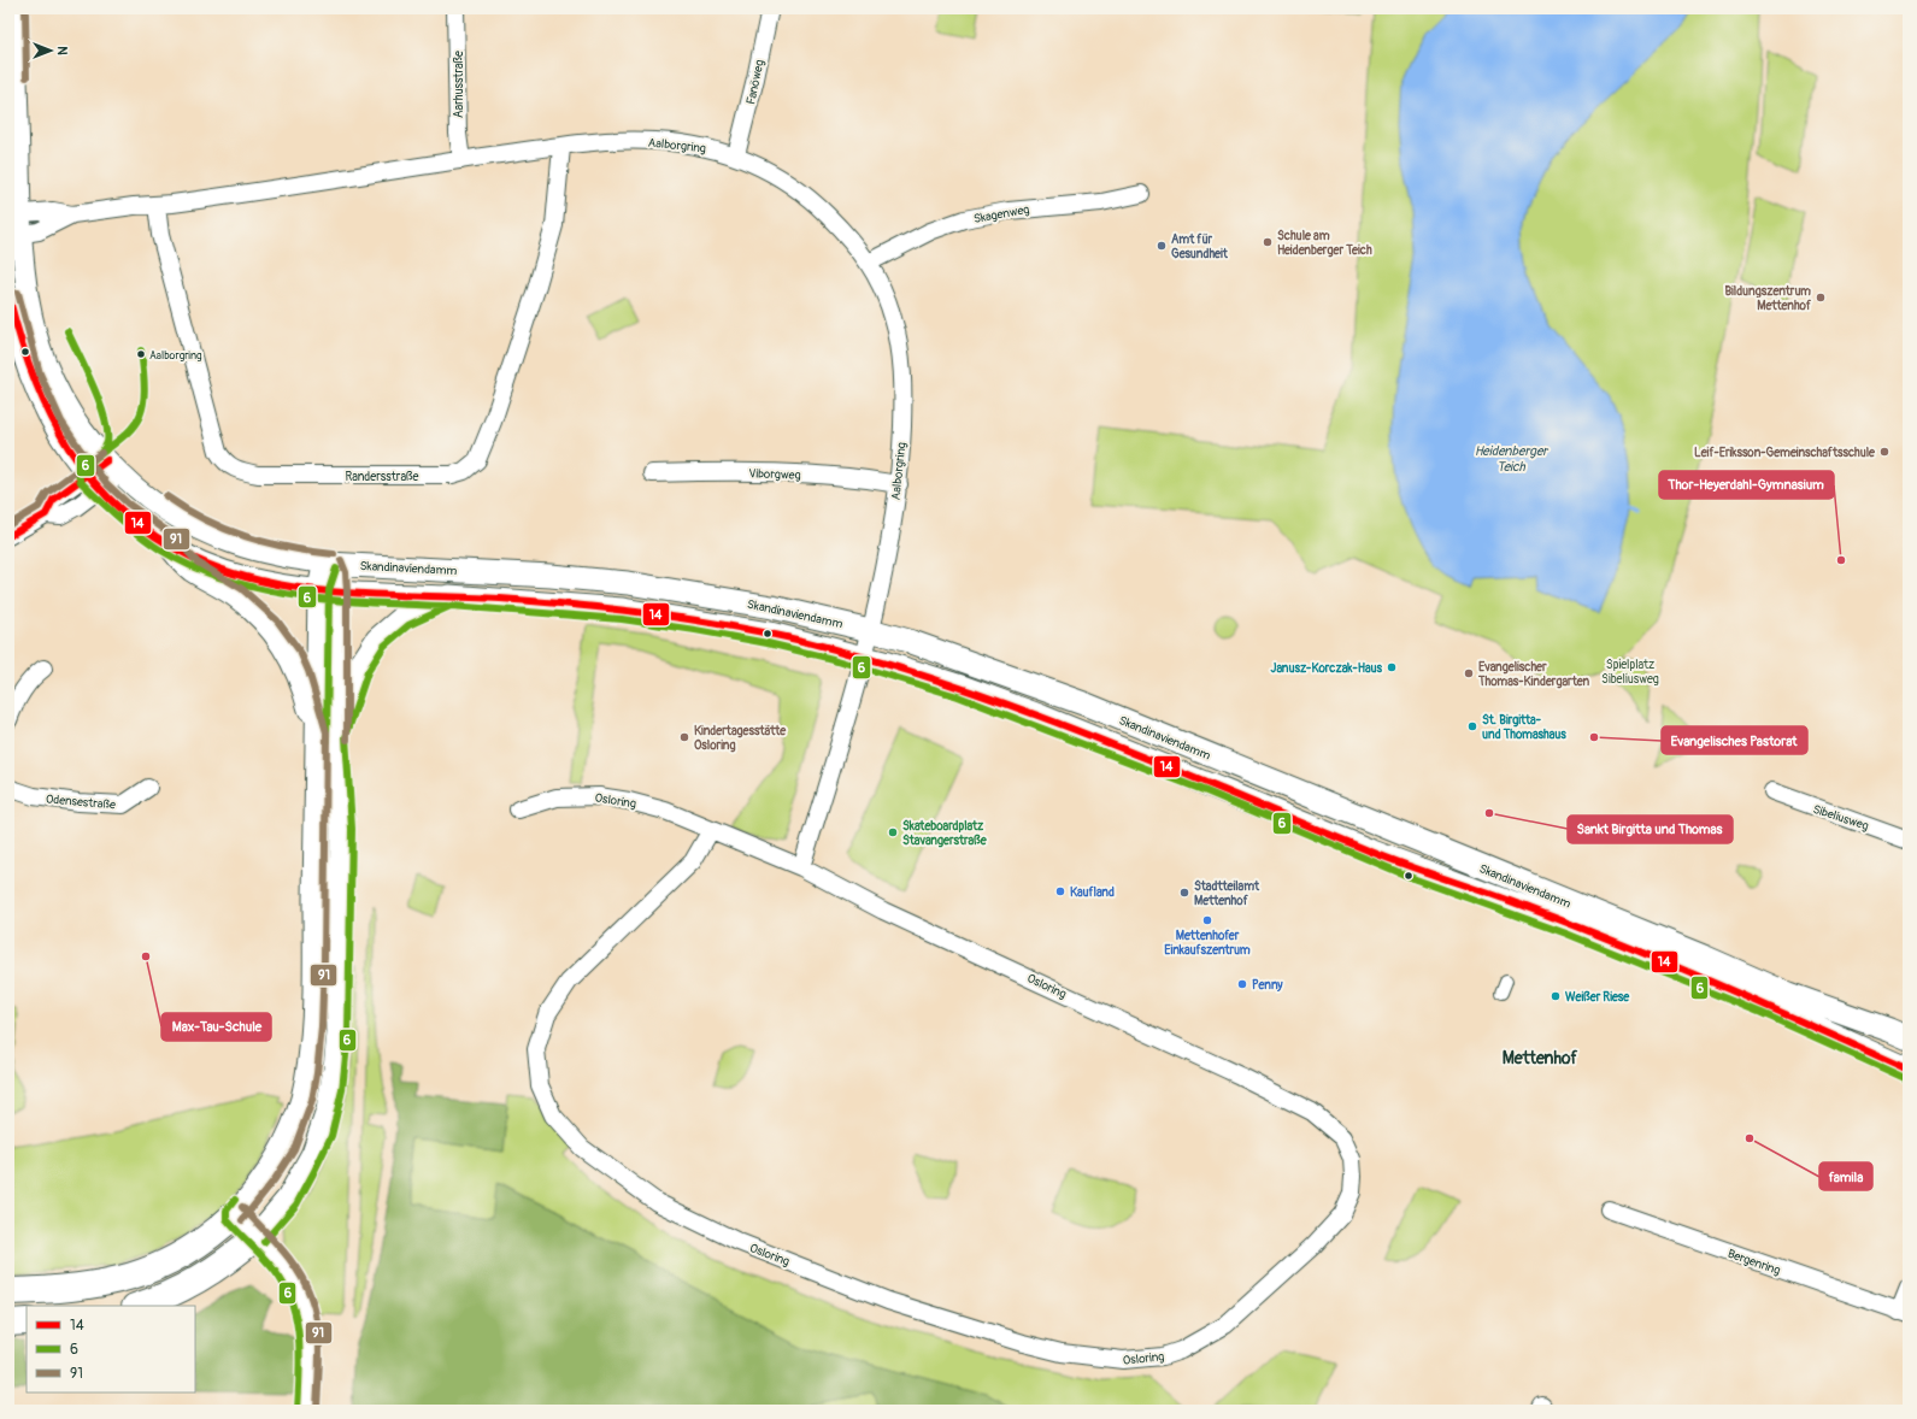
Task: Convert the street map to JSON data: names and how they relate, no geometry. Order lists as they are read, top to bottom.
{
  "streets": {
    "main road": ["Skandinaviendamm"],
    "street": [
      "Fanöweg",
      "Aarhusstraße",
      "Aalborgring",
      "Skagenweg",
      "Viborgweg",
      "Randersstraße",
      "Osloring",
      "Odensestraße",
      "Sibeliusweg",
      "Bergenring"
    ]
  },
  "crossings": [
    ["Fanöweg", "Aalborgring"],
    ["Aarhusstraße", "Aalborgring"],
    ["Aalborgring", "Skagenweg"],
    ["Aalborgring", "Viborgweg"],
    ["Aalborgring", "Randersstraße"],
    ["Aalborgring", "Skandinaviendamm"],
    ["Aalborgring", "Osloring"]
  ],
  "districts": ["Mettenhof"],
  "water": ["Heidenberger Teich"],
  "parks": ["Spielplatz Sibeliusweg"],
  "places": [
    "Schule am Heidenberger Teich",
    "Amt für Gesundheit",
    "Bildungszentrum Mettenhof",
    "Aalborgring",
    "Leif-Eriksson-Gemeinschaftsschule",
    "Thor-Heyerdahl-Gymnasium",
    "Janusz-Korczak-Haus",
    "Evangelischer Thomas-Kindergarten",
    "St. Birgitta- und Thomashaus",
    "Kindertagesstätte Osloring",
    "Evangelisches Pastorat",
    "Sankt Birgitta und Thomas",
    "Skateboardplatz Stavangerstraße",
    "Kaufland",
    "Stadtteilamt Mettenhof",
    "Mettenhofer Einkaufszentrum",
    "Max-Tau-Schule",
    "Penny",
    "Weißer Riese",
    "famila"
  ],
  "lines": ["transit line 91", "transit line 14", "transit line 6"],
  "legend": ["14", "6", "91"],
  "north": "right"
}
